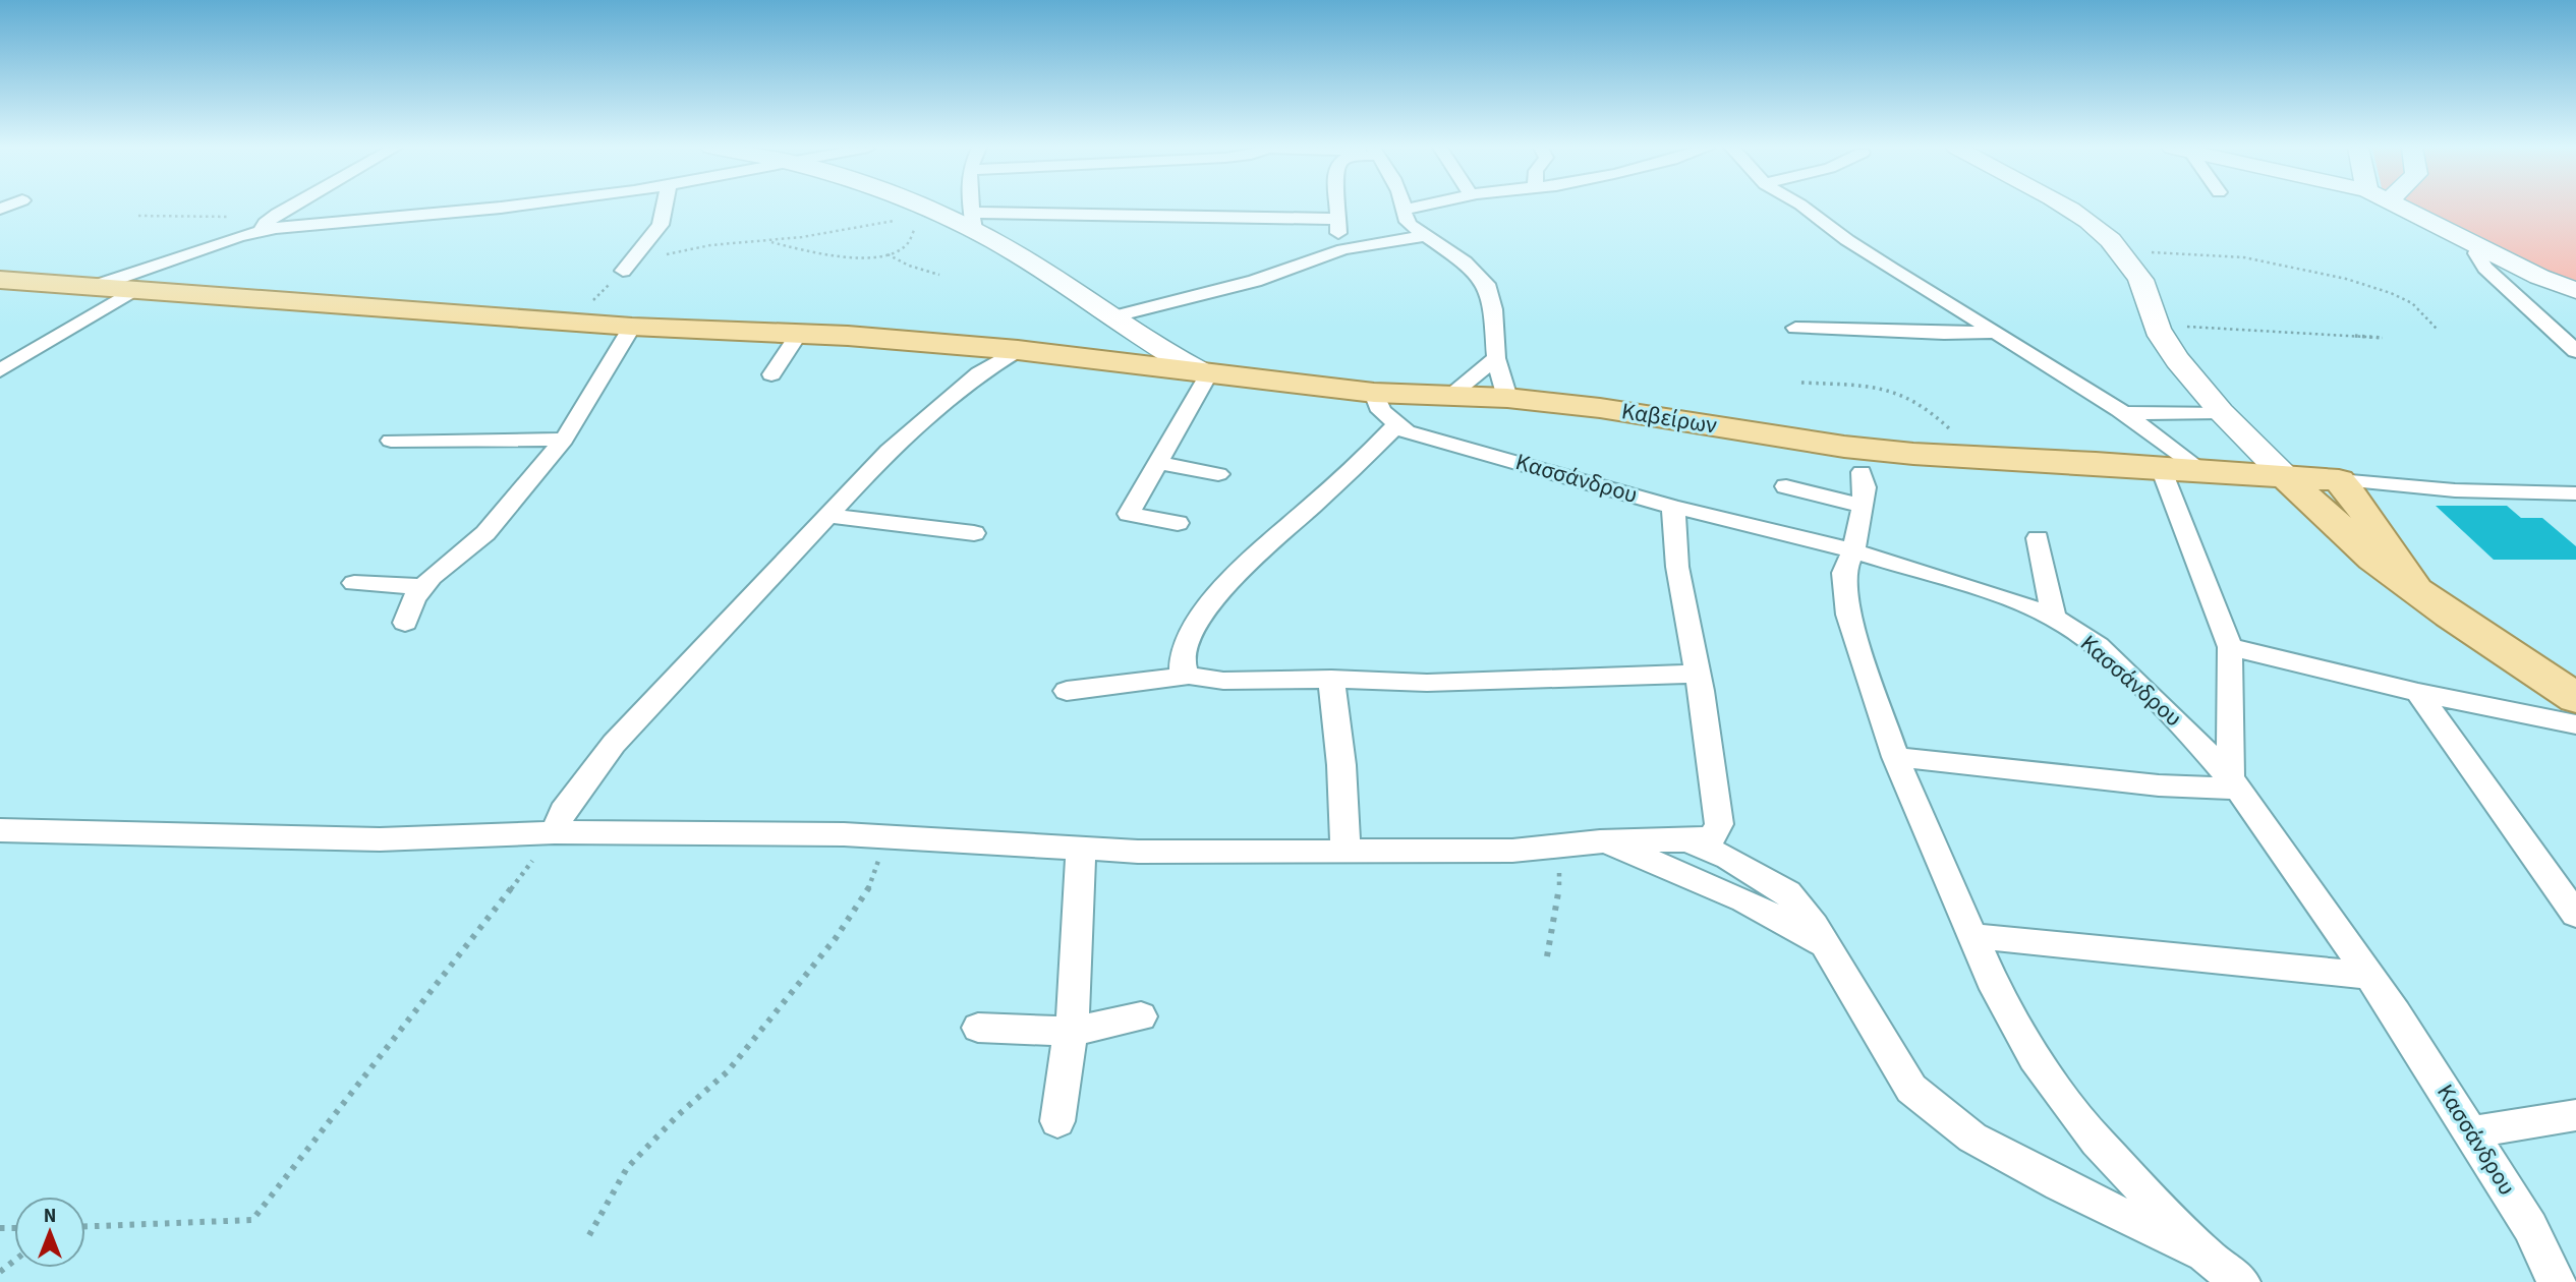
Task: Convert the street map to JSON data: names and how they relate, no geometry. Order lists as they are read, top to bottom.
{
  "streets": {
    "main road": ["Καβείρων"],
    "street": ["Κασσάνδρου"]
  },
  "crossings": [
    ["Καβείρων", "Κασσάνδρου"]
  ],
  "north": "top"
}
